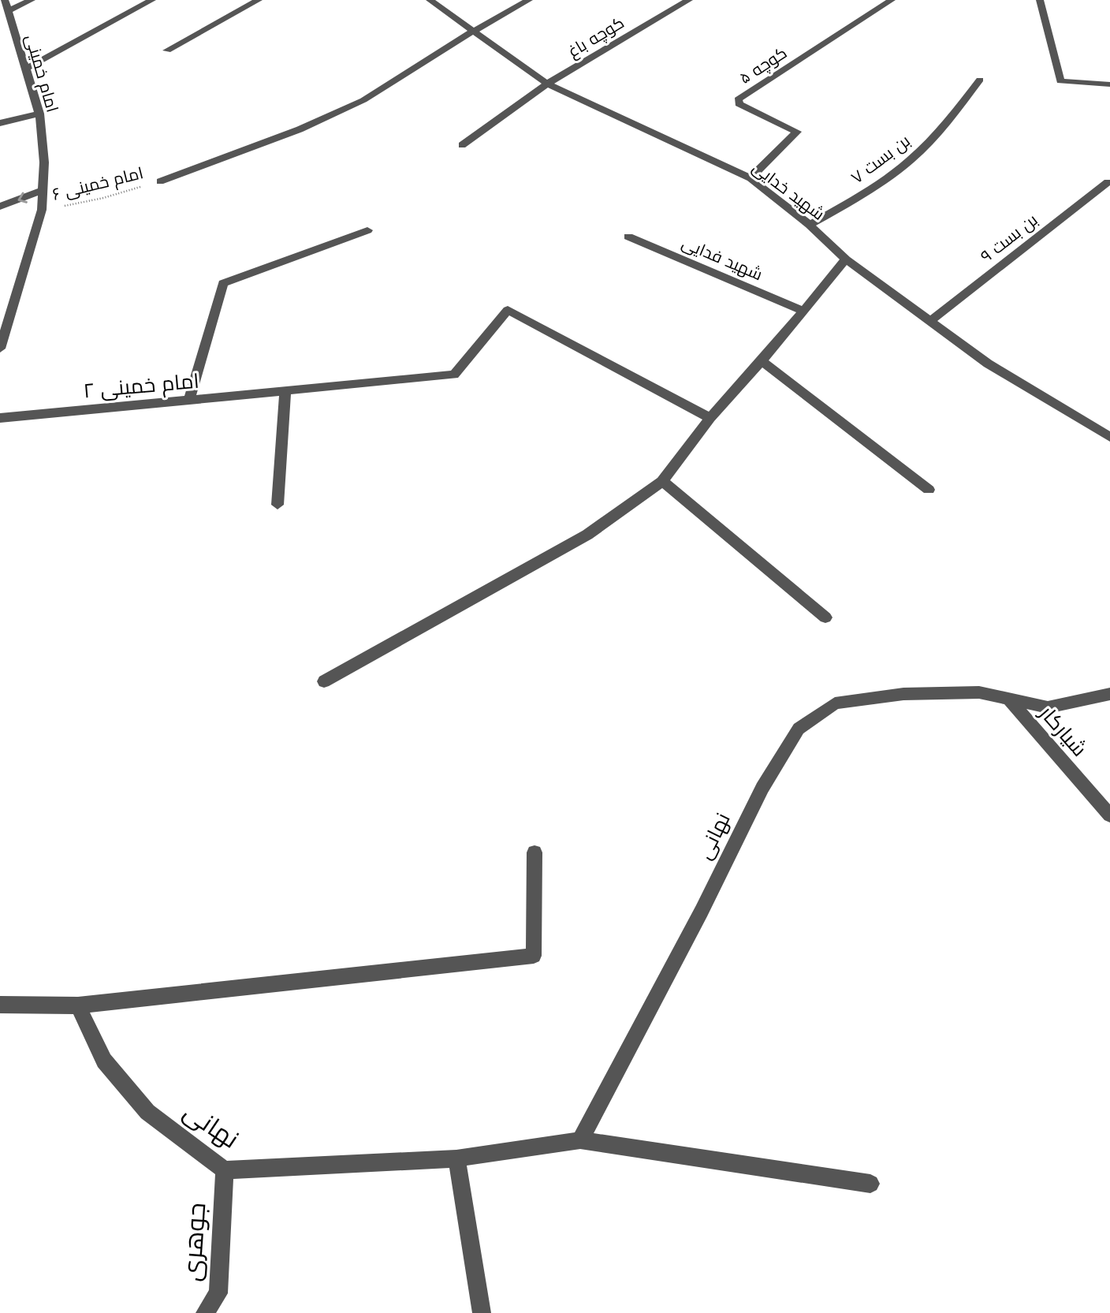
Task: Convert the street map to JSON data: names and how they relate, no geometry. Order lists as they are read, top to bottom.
{
  "streets": {
    "street": [
      "کوچه باغ",
      "کوچه ۵",
      "امام خمینی",
      "بن بست ۷",
      "شهید خدایی",
      "بن بست ۹",
      "شهید فدایی",
      "امام خمینی ۲",
      "شیارکار",
      "نهانی",
      "جوهری"
    ],
    "path": ["امام خمینی ۶"]
  },
  "crossings": [
    ["کوچه باغ", "شهید خدایی"],
    ["کوچه ۵", "شهید خدایی"],
    ["امام خمینی", "امام خمینی ۶"],
    ["بن بست ۷", "شهید خدایی"],
    ["شهید خدایی", "بن بست ۹"],
    ["شیارکار", "نهانی"],
    ["نهانی", "جوهری"]
  ]
}
